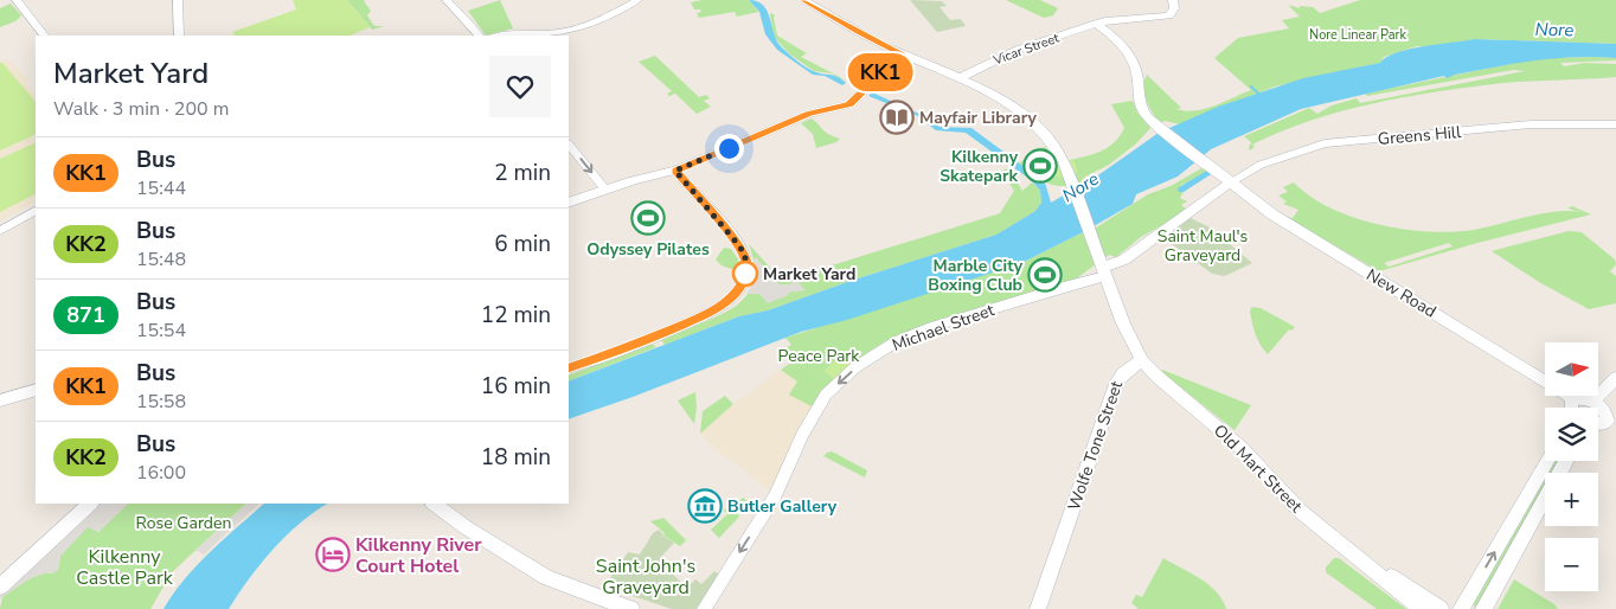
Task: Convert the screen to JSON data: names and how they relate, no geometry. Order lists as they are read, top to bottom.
{
  "streets": {
    "main road": [
      "Vicar Street",
      "New Road",
      "Wolfe Tone Street",
      "Old Mart Street"
    ],
    "street": ["Greens Hill", "Michael Street"]
  },
  "crossings": [
    ["Vicar Street", "New Road"],
    ["Greens Hill", "New Road"],
    ["Wolfe Tone Street", "Old Mart Street"]
  ],
  "one_way": ["Michael Street"],
  "water": ["Nore"],
  "parks": [
    "Nore Linear Park",
    "Saint Maul's Graveyard",
    "Peace Park",
    "Rose Garden",
    "Kilkenny Castle Park",
    "Saint John's Graveyard"
  ],
  "places": {
    "library": ["Mayfair Library"],
    "sports": ["Kilkenny Skatepark", "Odyssey Pilates", "Marble City Boxing Club"],
    "other": ["Market Yard"],
    "museum": ["Butler Gallery"],
    "hotel": ["Kilkenny River Court Hotel"]
  },
  "lines": ["bus line KK1"],
  "north": "right",
  "page": {
    "on_map": "KK1",
    "heading": ["Market Yard", "Walk · 3 min · 200 m"],
    "list": [
      {
        "mark": "KK1",
        "name": "Bus",
        "note": "15:44",
        "value": "2 min"
      },
      {
        "mark": "KK2",
        "name": "Bus",
        "note": "15:48",
        "value": "6 min"
      },
      {
        "mark": "871",
        "name": "Bus",
        "note": "15:54",
        "value": "12 min"
      },
      {
        "mark": "KK1",
        "name": "Bus",
        "note": "15:58",
        "value": "16 min"
      },
      {
        "mark": "KK2",
        "name": "Bus",
        "note": "16:00",
        "value": "18 min"
      }
    ],
    "map_buttons": ["+", "−"]
  }
}
